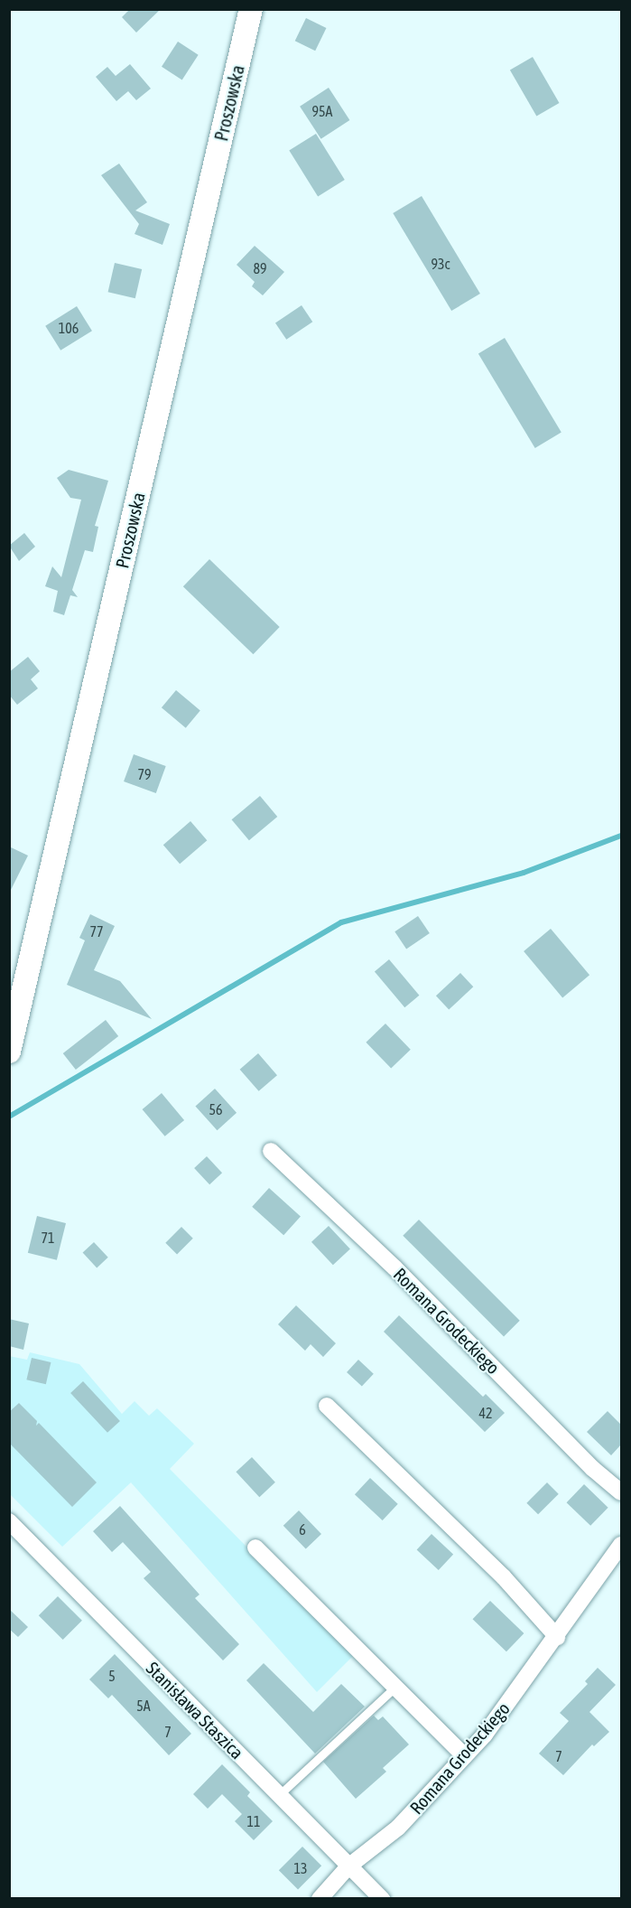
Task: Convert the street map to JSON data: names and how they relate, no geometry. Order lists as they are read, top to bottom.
{
  "streets": {
    "main road": ["Proszowska"],
    "street": ["Romana Grodeckiego", "Stanisława Staszica"]
  },
  "crossings": [
    ["Romana Grodeckiego", "Stanisława Staszica"]
  ],
  "house_numbers": [
    "95A",
    "93c",
    "89",
    "106",
    "79",
    "77",
    "56",
    "71",
    "42",
    "6",
    "5",
    "5A",
    "7",
    "7",
    "11",
    "13"
  ]
}
